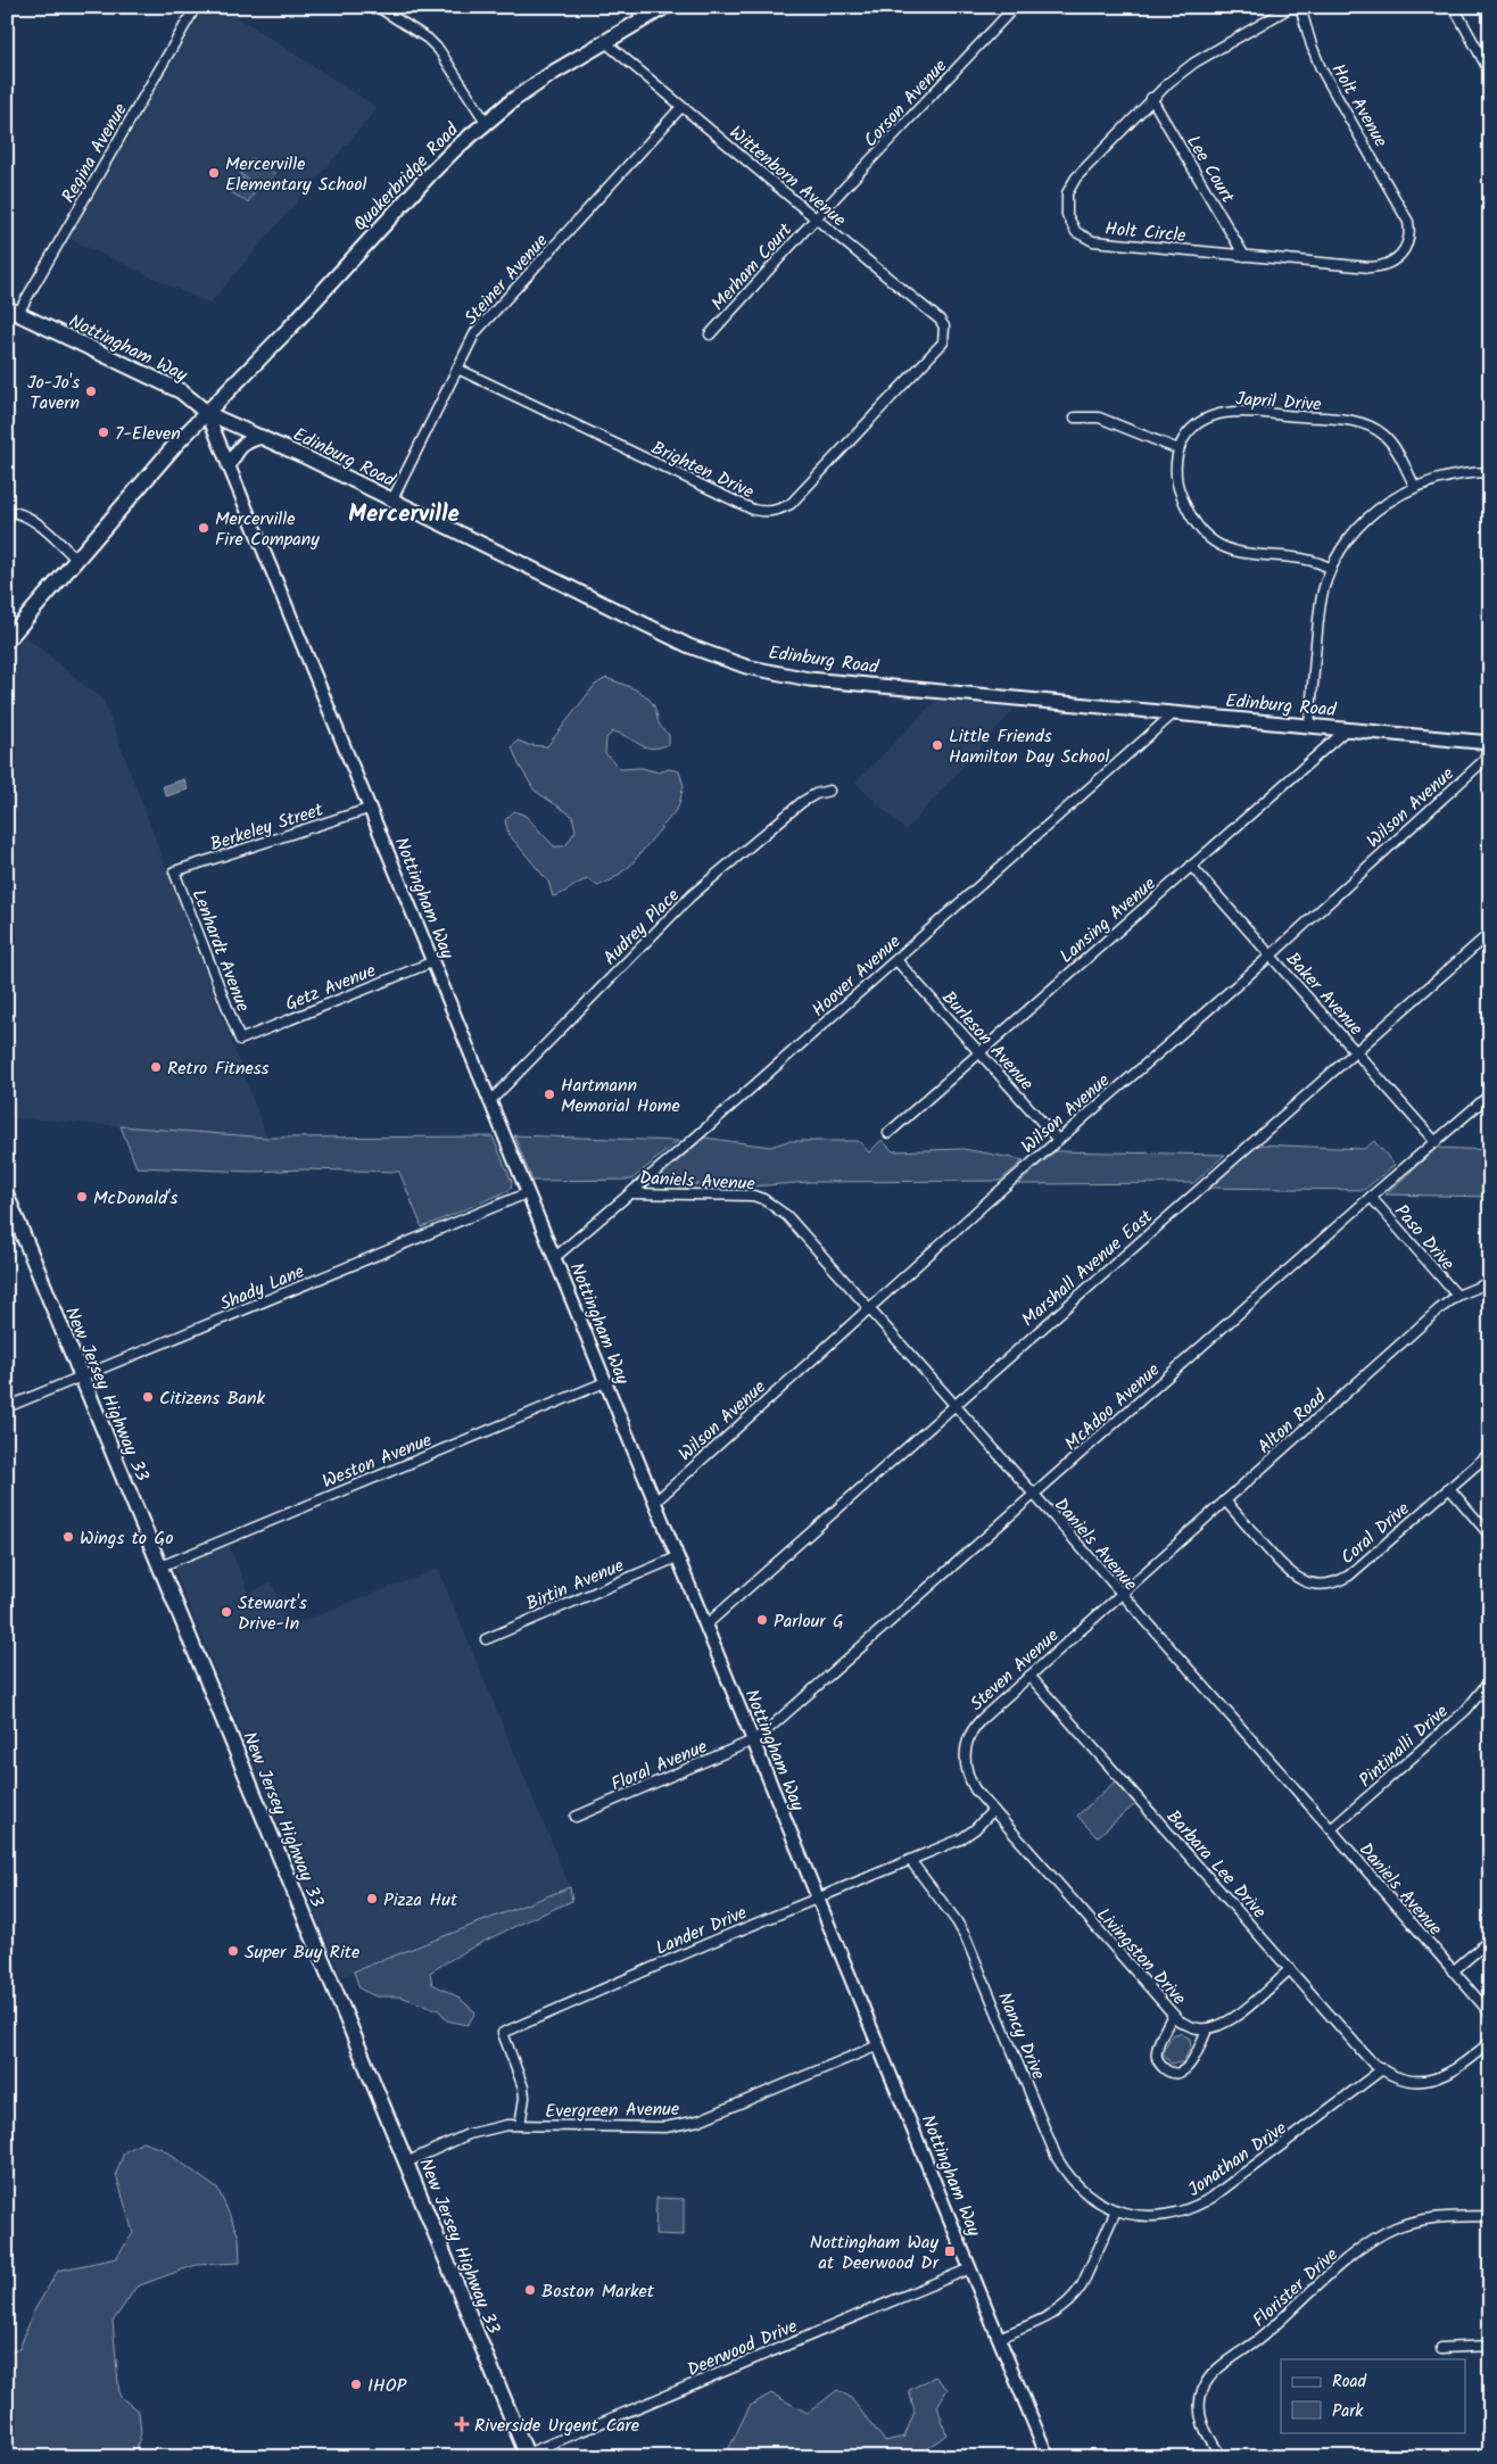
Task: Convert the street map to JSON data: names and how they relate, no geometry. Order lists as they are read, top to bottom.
{
  "streets": {
    "main road": [
      "Quakerbridge Road",
      "Nottingham Way",
      "Edinburg Road",
      "New Jersey Highway 33"
    ],
    "street": [
      "Corson Avenue",
      "Holt Avenue",
      "Regina Avenue",
      "Lee Court",
      "Wittenborn Avenue",
      "Holt Circle",
      "Merham Court",
      "Steiner Avenue",
      "Japril Drive",
      "Brighten Drive",
      "Wilson Avenue",
      "Berkeley Street",
      "Lansing Avenue",
      "Audrey Place",
      "Lenhardt Avenue",
      "Hoover Avenue",
      "Getz Avenue",
      "Baker Avenue",
      "Burleson Avenue",
      "Daniels Avenue",
      "Paso Drive",
      "Marshall Avenue East",
      "Shady Lane",
      "McAdoo Avenue",
      "Alton Road",
      "Weston Avenue",
      "Coral Drive",
      "Birtin Avenue",
      "Steven Avenue",
      "Pintinalli Drive",
      "Floral Avenue",
      "Barbara Lee Drive",
      "Lander Drive",
      "Livingston Drive",
      "Nancy Drive",
      "Evergreen Avenue",
      "Jonathan Drive",
      "Florister Drive",
      "Deerwood Drive"
    ]
  },
  "crossings": [
    ["Corson Avenue", "Wittenborn Avenue"],
    ["Corson Avenue", "Merham Court"],
    ["Holt Avenue", "Holt Circle"],
    ["Regina Avenue", "Nottingham Way"],
    ["Lee Court", "Holt Circle"],
    ["Wittenborn Avenue", "Quakerbridge Road"],
    ["Wittenborn Avenue", "Merham Court"],
    ["Wittenborn Avenue", "Steiner Avenue"],
    ["Wittenborn Avenue", "Brighten Drive"],
    ["Quakerbridge Road", "Nottingham Way"],
    ["Quakerbridge Road", "Edinburg Road"],
    ["Steiner Avenue", "Edinburg Road"],
    ["Steiner Avenue", "Brighten Drive"],
    ["Nottingham Way", "Edinburg Road"],
    ["Nottingham Way", "Wilson Avenue"],
    ["Nottingham Way", "Berkeley Street"],
    ["Nottingham Way", "Audrey Place"],
    ["Nottingham Way", "Hoover Avenue"],
    ["Nottingham Way", "Getz Avenue"],
    ["Nottingham Way", "Marshall Avenue East"],
    ["Nottingham Way", "Shady Lane"],
    ["Nottingham Way", "McAdoo Avenue"],
    ["Nottingham Way", "Weston Avenue"],
    ["Nottingham Way", "Birtin Avenue"],
    ["Nottingham Way", "Floral Avenue"],
    ["Nottingham Way", "Lander Drive"],
    ["Nottingham Way", "Evergreen Avenue"],
    ["Nottingham Way", "Deerwood Drive"],
    ["Edinburg Road", "Wilson Avenue"],
    ["Edinburg Road", "Lansing Avenue"],
    ["Edinburg Road", "Hoover Avenue"],
    ["Wilson Avenue", "Baker Avenue"],
    ["Wilson Avenue", "Burleson Avenue"],
    ["Wilson Avenue", "Daniels Avenue"],
    ["Berkeley Street", "Lenhardt Avenue"],
    ["Lansing Avenue", "Baker Avenue"],
    ["Lansing Avenue", "Burleson Avenue"],
    ["Lenhardt Avenue", "Getz Avenue"],
    ["Hoover Avenue", "Burleson Avenue"],
    ["Hoover Avenue", "Daniels Avenue"],
    ["Baker Avenue", "Marshall Avenue East"],
    ["Baker Avenue", "McAdoo Avenue"],
    ["Daniels Avenue", "Marshall Avenue East"],
    ["Daniels Avenue", "McAdoo Avenue"],
    ["Daniels Avenue", "Alton Road"],
    ["Daniels Avenue", "Steven Avenue"],
    ["Daniels Avenue", "Pintinalli Drive"],
    ["Paso Drive", "McAdoo Avenue"],
    ["Paso Drive", "Alton Road"],
    ["Shady Lane", "New Jersey Highway 33"],
    ["New Jersey Highway 33", "Weston Avenue"],
    ["New Jersey Highway 33", "Evergreen Avenue"],
    ["New Jersey Highway 33", "Deerwood Drive"],
    ["McAdoo Avenue", "Floral Avenue"],
    ["Alton Road", "Coral Drive"],
    ["Alton Road", "Steven Avenue"],
    ["Steven Avenue", "Barbara Lee Drive"],
    ["Steven Avenue", "Lander Drive"],
    ["Steven Avenue", "Livingston Drive"],
    ["Barbara Lee Drive", "Jonathan Drive"],
    ["Lander Drive", "Livingston Drive"],
    ["Lander Drive", "Nancy Drive"],
    ["Lander Drive", "Evergreen Avenue"],
    ["Nancy Drive", "Jonathan Drive"]
  ],
  "districts": ["Mercerville"],
  "places": {
    "other": [
      "Mercerville Elementary School",
      "Jo-Jo's Tavern",
      "7-Eleven",
      "Mercerville Fire Company",
      "Little Friends Hamilton Day School",
      "Retro Fitness",
      "Hartmann Memorial Home",
      "McDonald's",
      "Citizens Bank",
      "Wings to Go",
      "Stewart's Drive-In",
      "Parlour G",
      "Pizza Hut",
      "Super Buy Rite",
      "Boston Market",
      "IHOP"
    ],
    "transit": ["Nottingham Way at Deerwood Dr"],
    "health": ["Riverside Urgent Care"]
  },
  "legend": ["Road", "Park"]
}
